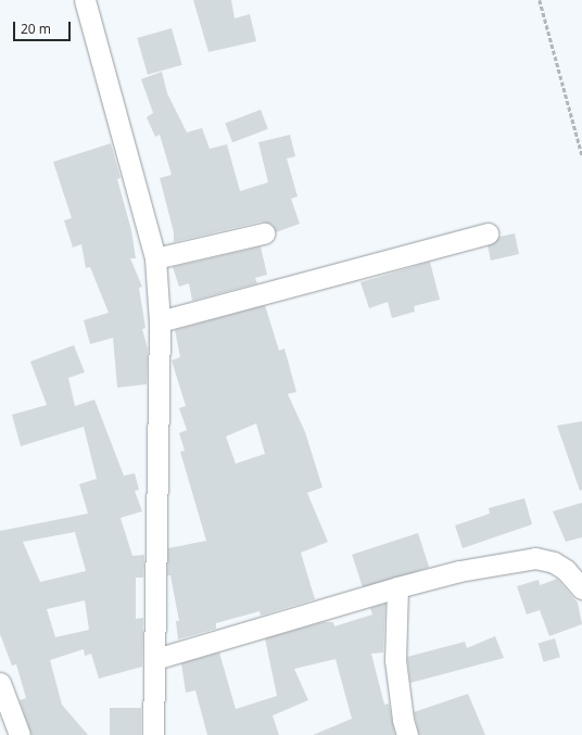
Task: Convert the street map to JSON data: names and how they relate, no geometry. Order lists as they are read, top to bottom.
{
  "scale_bar": "20 m"
}
